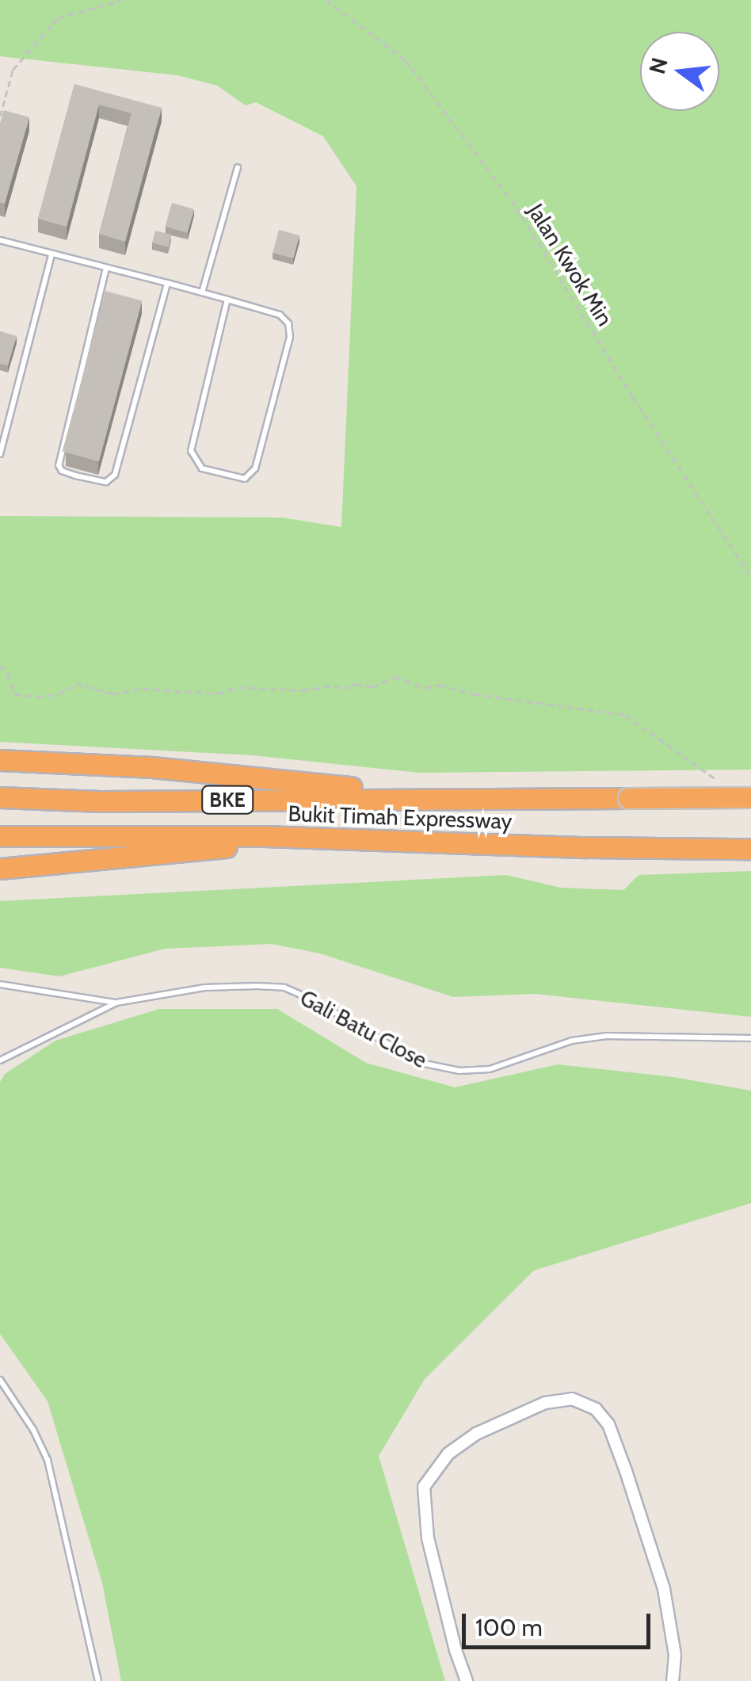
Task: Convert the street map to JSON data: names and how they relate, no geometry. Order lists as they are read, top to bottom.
{
  "streets": {
    "highway": ["BKE", "Bukit Timah Expressway"],
    "lane": ["Gali Batu Close"],
    "path": ["Jalan Kwok Min"]
  },
  "scale_bar": "100 m",
  "north": "left"
}
